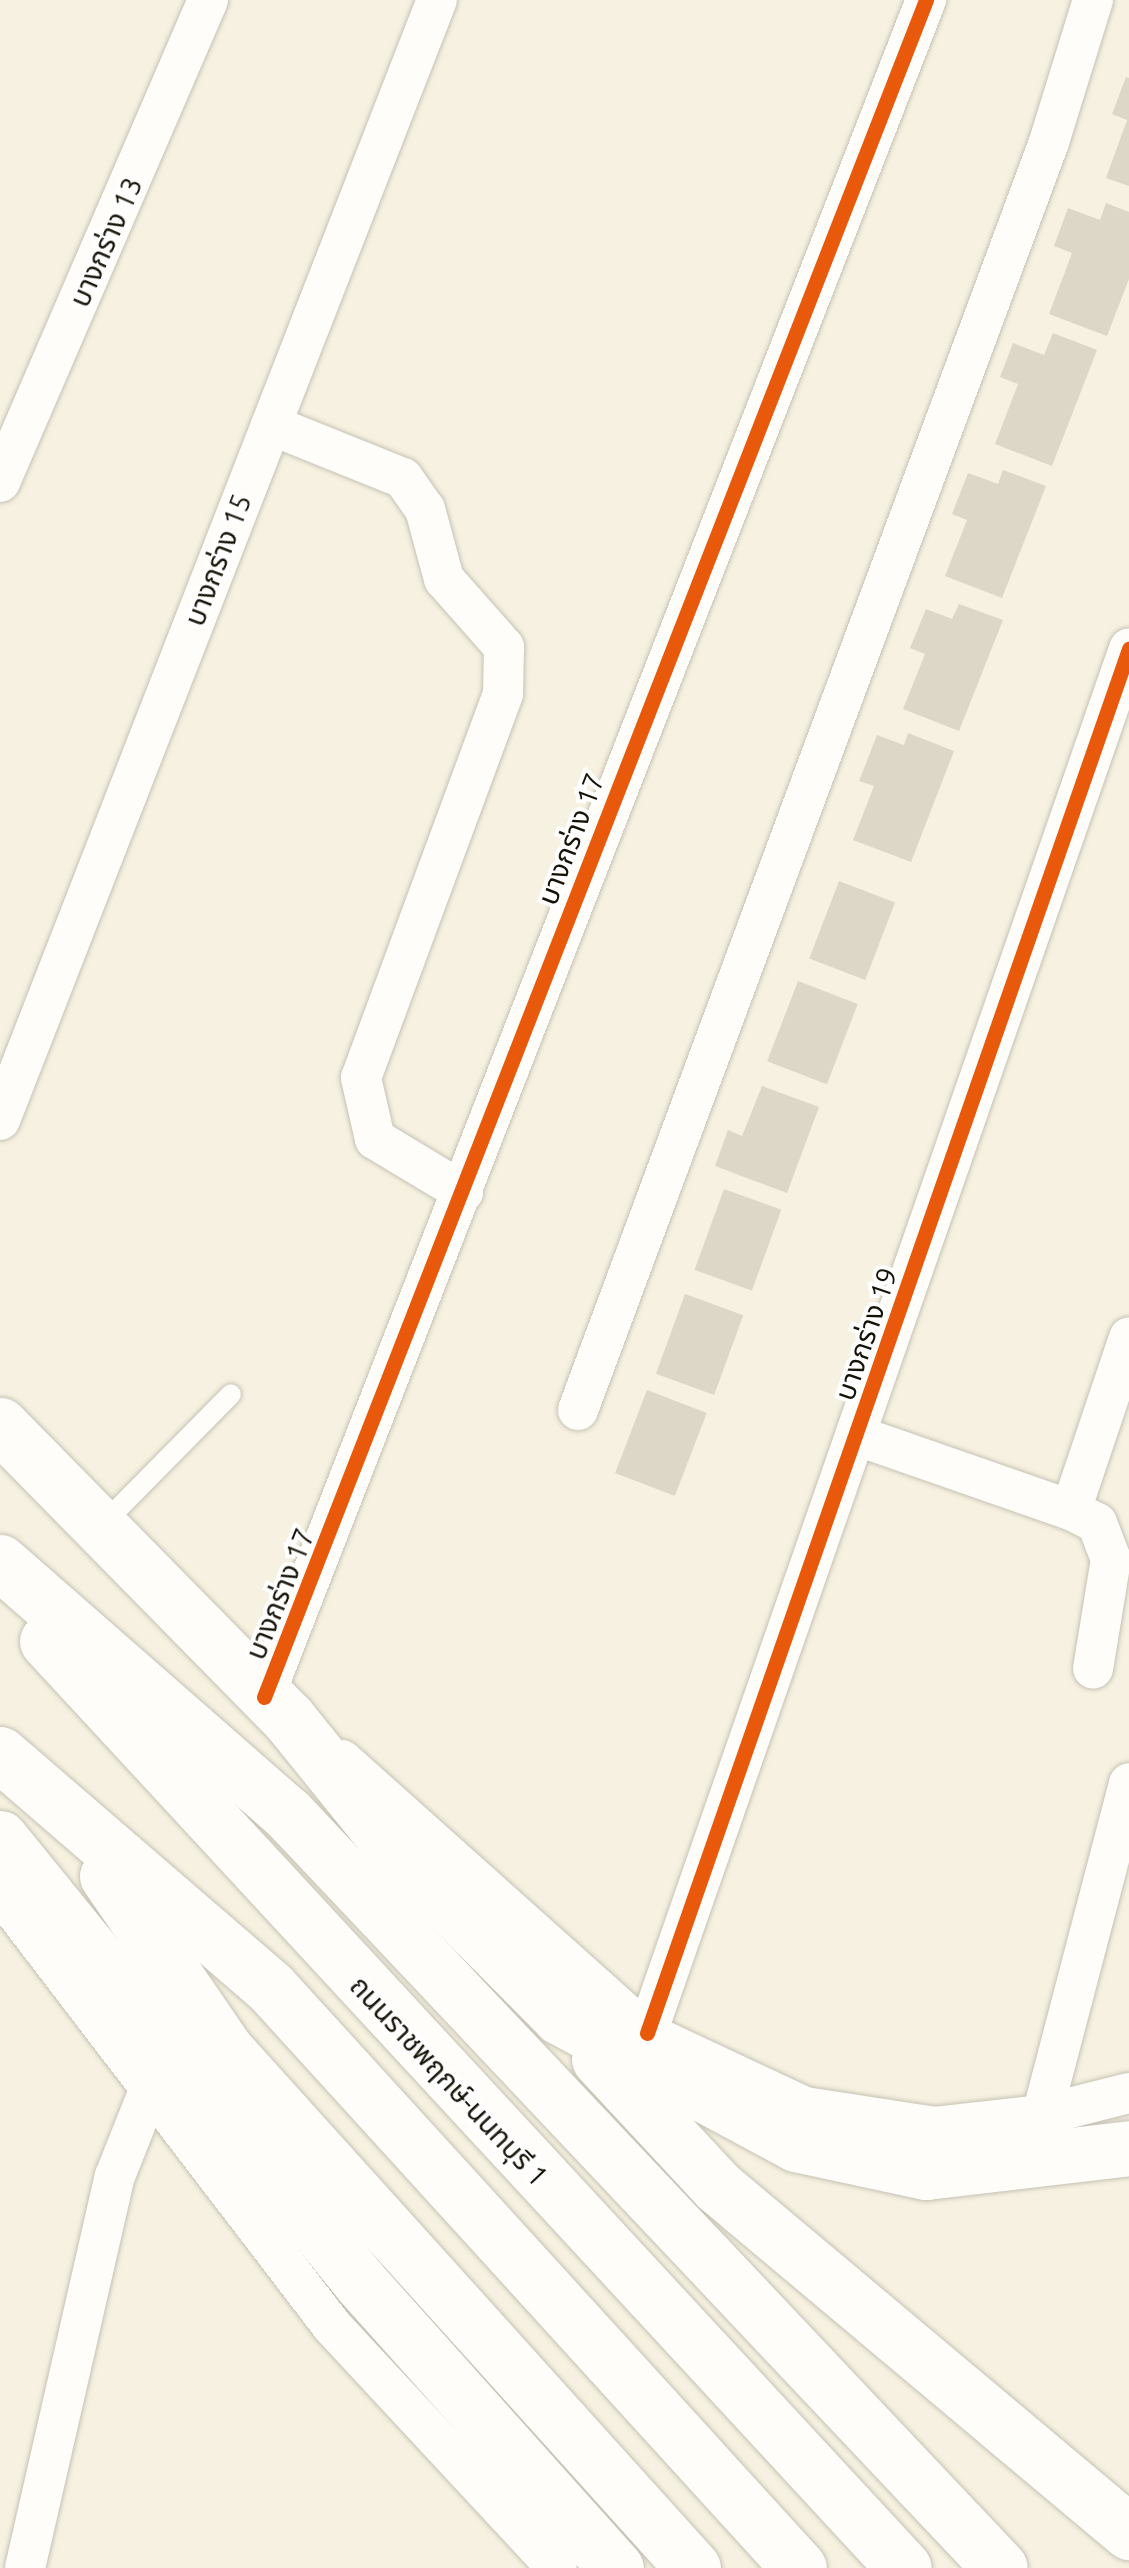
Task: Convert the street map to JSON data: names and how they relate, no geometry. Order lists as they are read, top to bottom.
{
  "streets": {
    "main road": ["ถนนราชพฤกษ์-นนทบุรี 1"],
    "street": [
      "บางกร่าง 13",
      "บางกร่าง 15",
      "บางกร่าง 17",
      "บางกร่าง 19"
    ]
  }
}
